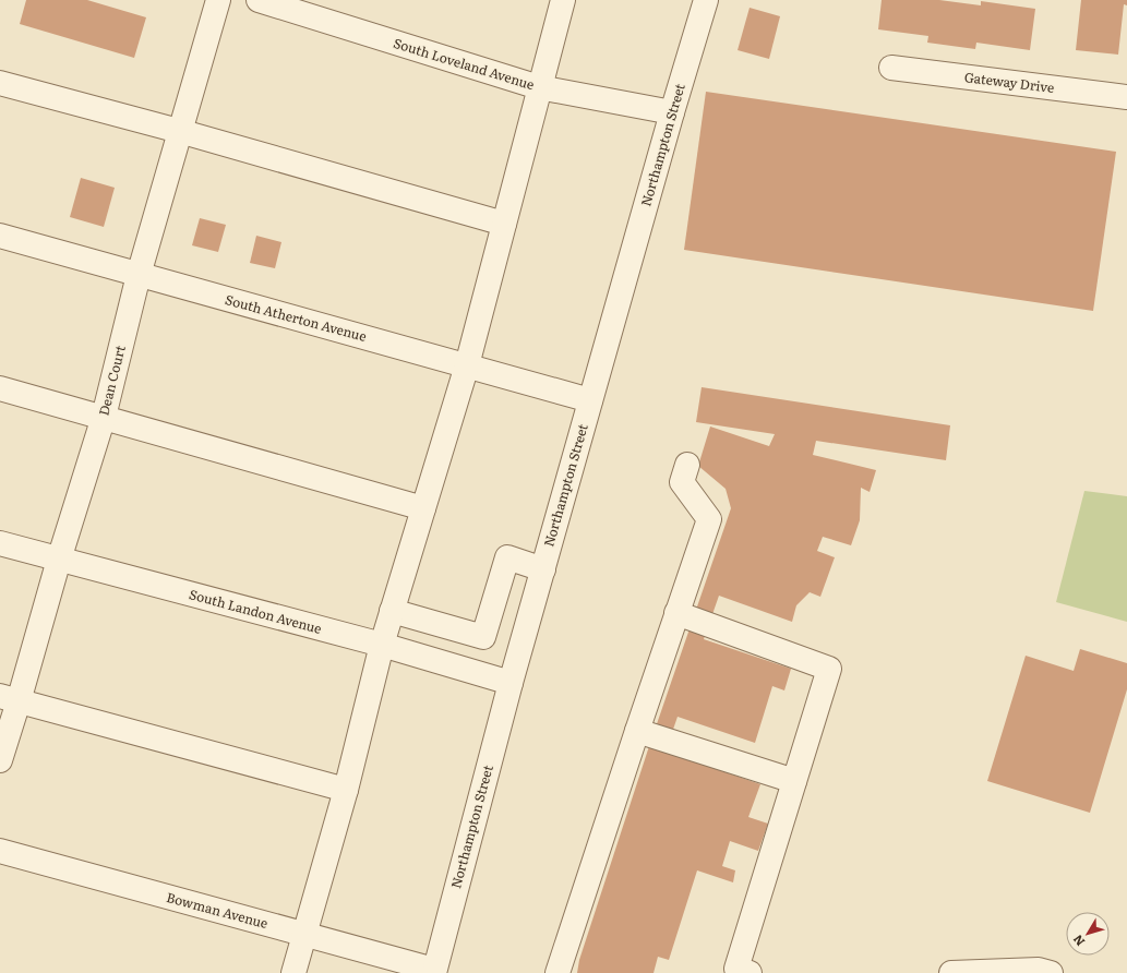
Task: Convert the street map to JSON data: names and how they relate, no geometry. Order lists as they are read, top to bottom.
{
  "streets": {
    "street": [
      "South Loveland Avenue",
      "Gateway Drive",
      "Northampton Street",
      "South Atherton Avenue",
      "Dean Court",
      "South Landon Avenue",
      "Bowman Avenue"
    ]
  },
  "crossings": [
    ["South Loveland Avenue", "Northampton Street"],
    ["Northampton Street", "South Atherton Avenue"],
    ["Northampton Street", "South Landon Avenue"],
    ["Northampton Street", "Bowman Avenue"],
    ["South Atherton Avenue", "Dean Court"],
    ["Dean Court", "South Landon Avenue"]
  ],
  "north": "bottom left"
}
